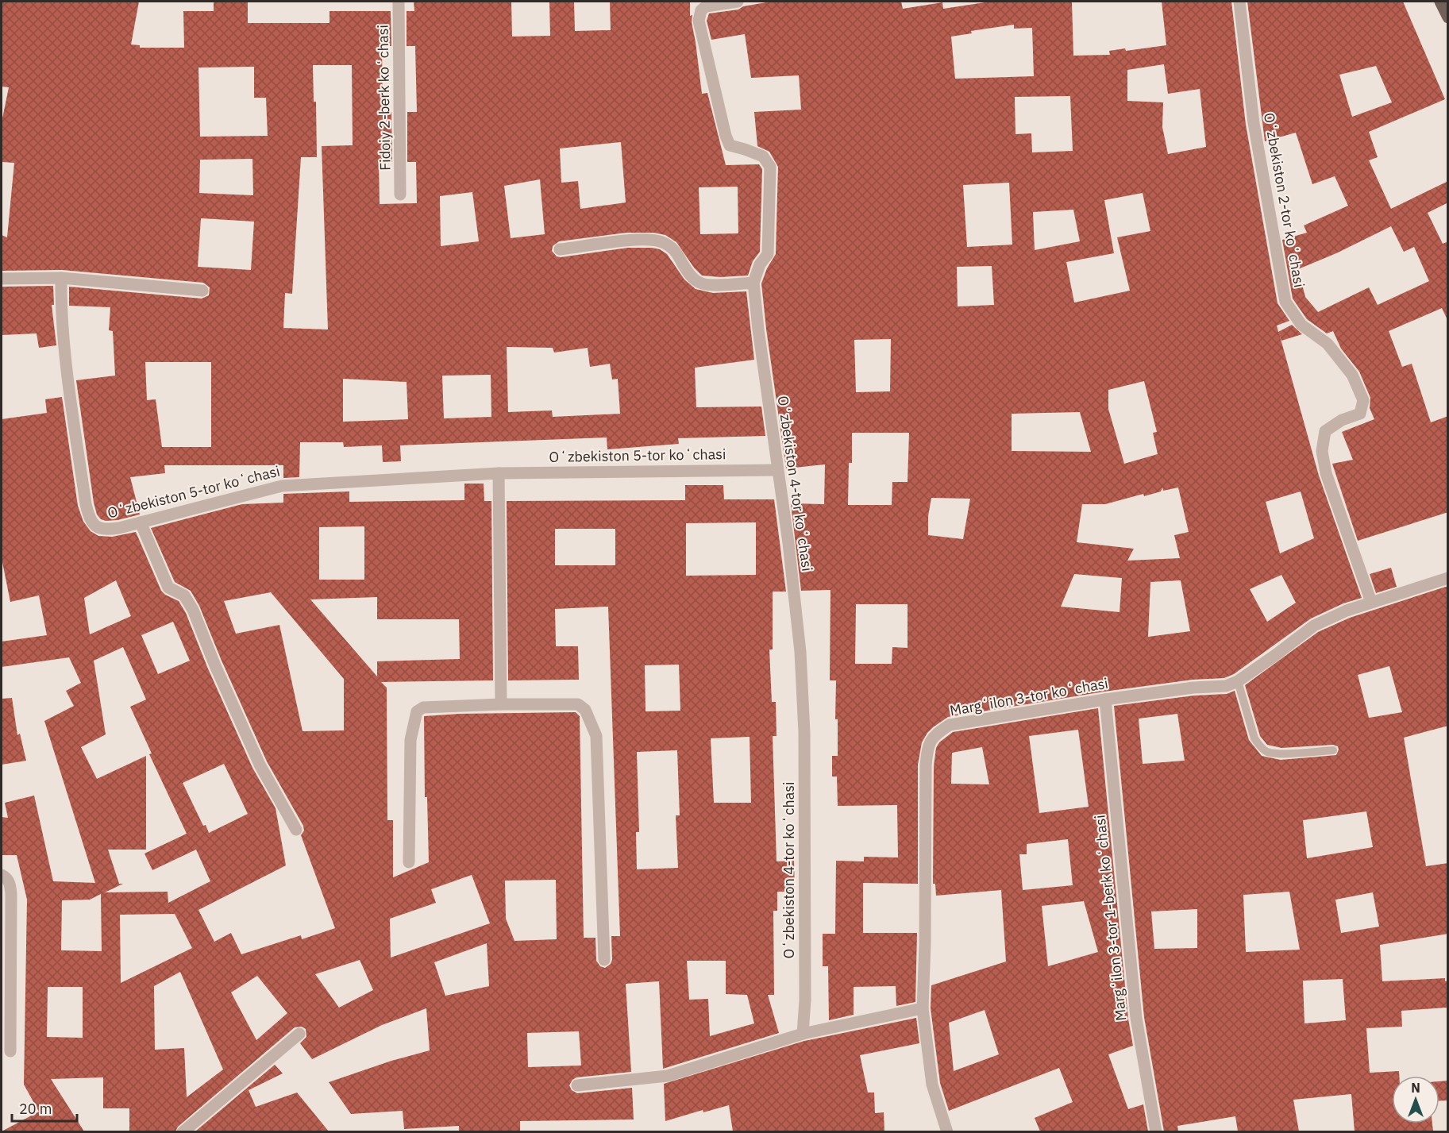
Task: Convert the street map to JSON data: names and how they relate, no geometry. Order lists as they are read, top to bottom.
{
  "streets": {
    "street": [
      "Fidoiy 2-berk koʻchasi",
      "Oʻzbekiston 2-tor koʻchasi",
      "Oʻzbekiston 5-tor koʻchasi",
      "Oʻzbekiston 4-tor koʻchasi",
      "Margʻilon 3-tor koʻchasi",
      "Margʻilon 3-tor 1-berk koʻchasi"
    ]
  },
  "crossings": [
    ["Oʻzbekiston 2-tor koʻchasi", "Margʻilon 3-tor koʻchasi"],
    ["Oʻzbekiston 5-tor koʻchasi", "Oʻzbekiston 4-tor koʻchasi"],
    ["Margʻilon 3-tor koʻchasi", "Margʻilon 3-tor 1-berk koʻchasi"]
  ],
  "scale_bar": "20 m",
  "north": "top"
}
